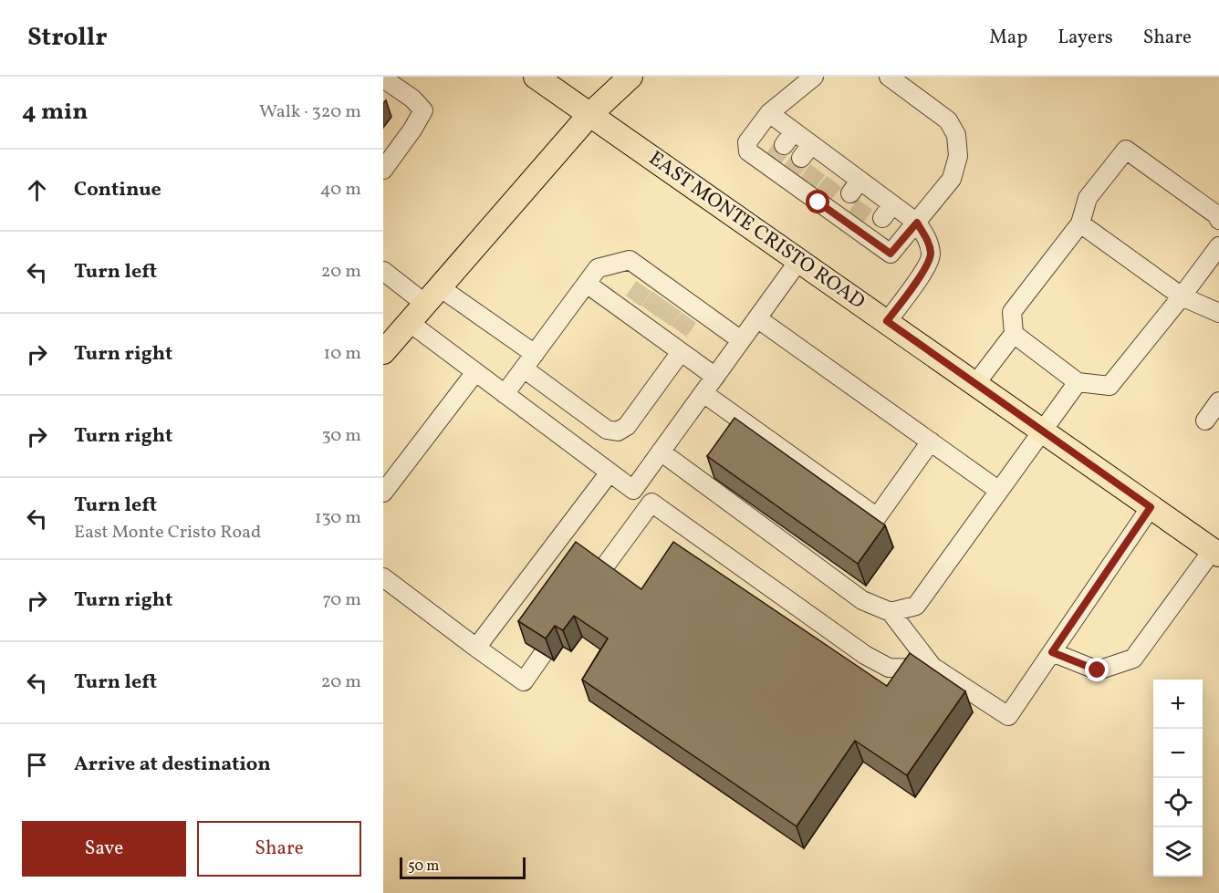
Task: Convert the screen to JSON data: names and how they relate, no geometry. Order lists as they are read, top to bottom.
{
  "streets": {
    "main road": ["EAST MONTE CRISTO ROAD"]
  },
  "scale_bar": "50 m",
  "page": {
    "header": "Strollr",
    "nav": ["Map", "Layers", "Share"],
    "heading": ["4 min", "Walk · 320 m"],
    "list": [
      ["Continue", "40 m"],
      ["Turn left", "20 m"],
      ["Turn right", "10 m"],
      ["Turn right", "30 m"],
      ["Turn left", "East Monte Cristo Road", "130 m"],
      ["Turn right", "70 m"],
      ["Turn left", "20 m"],
      "Arrive at destination"
    ],
    "map_buttons": ["+", "−"],
    "buttons": ["Save", "Share"],
    "scale": "50 m"
  }
}
